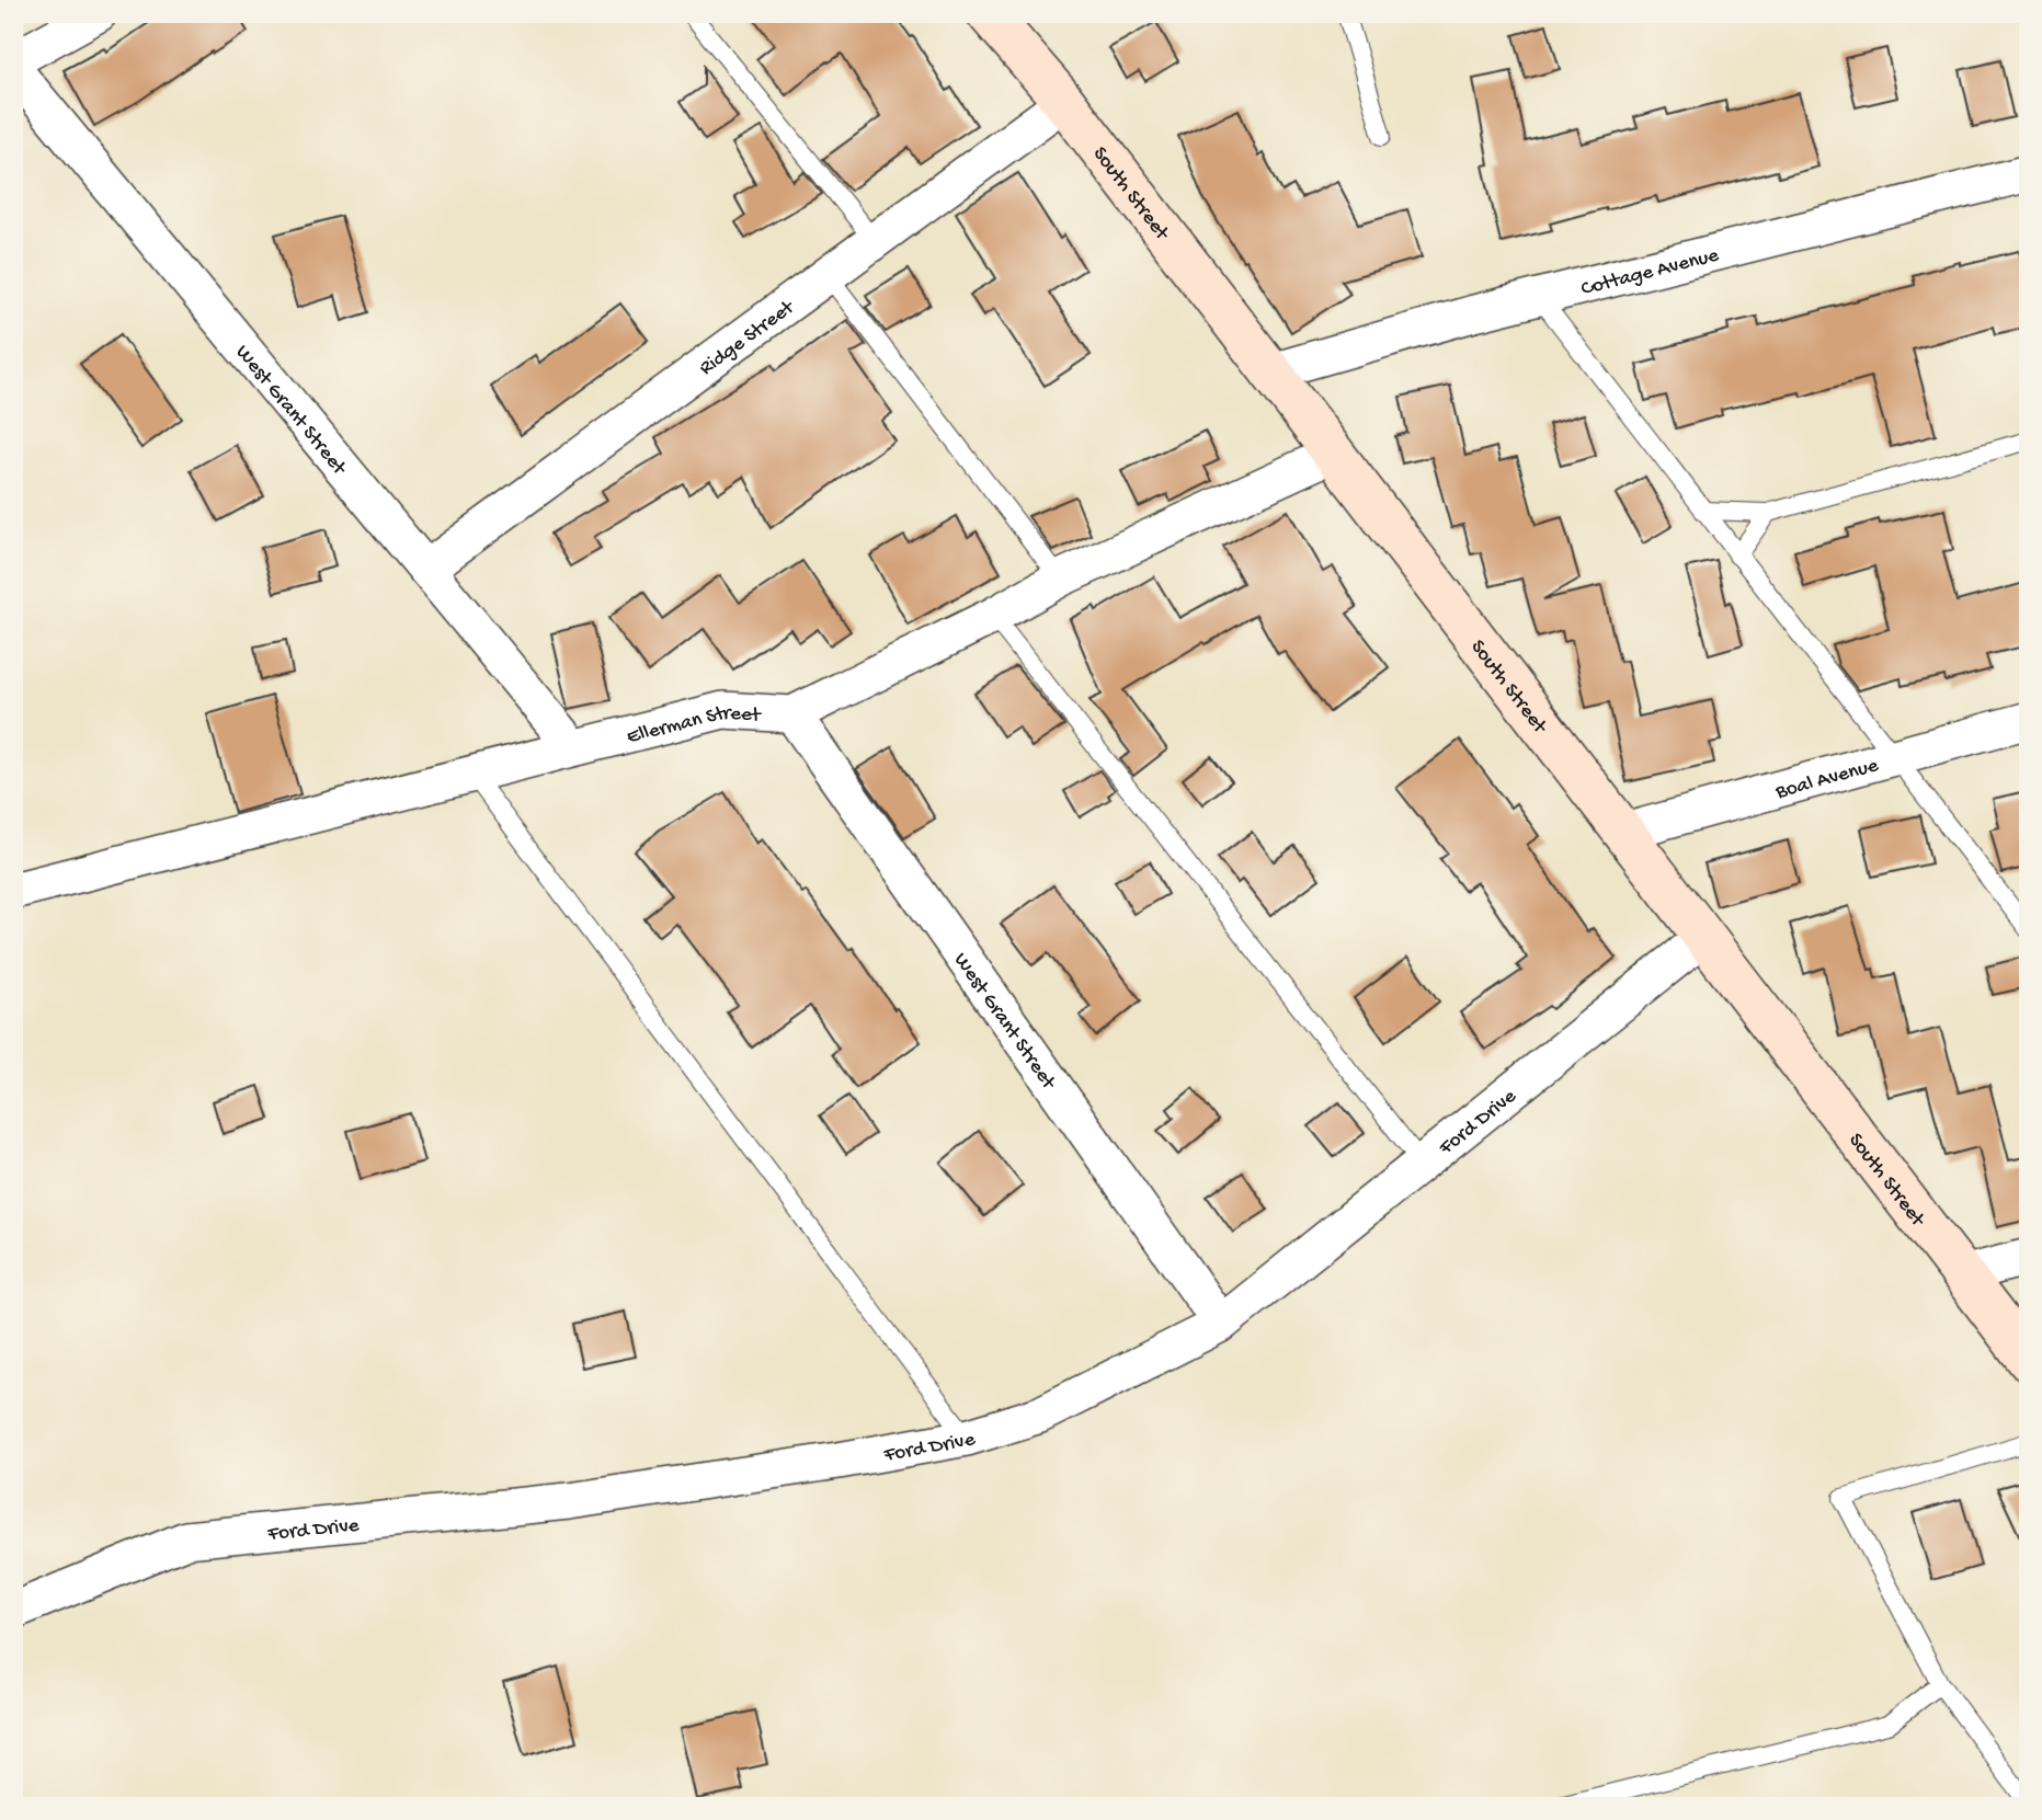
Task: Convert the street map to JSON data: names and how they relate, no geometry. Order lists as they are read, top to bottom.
{
  "streets": {
    "street": [
      "South Street",
      "Cottage Avenue",
      "Ridge Street",
      "West Grant Street",
      "Ellerman Street",
      "Boal Avenue",
      "Ford Drive"
    ]
  },
  "crossings": [
    ["South Street", "Cottage Avenue"],
    ["South Street", "Ridge Street"],
    ["South Street", "Ellerman Street"],
    ["South Street", "Boal Avenue"],
    ["South Street", "Ford Drive"],
    ["Ridge Street", "West Grant Street"],
    ["West Grant Street", "Ellerman Street"],
    ["West Grant Street", "Ford Drive"]
  ]
}
